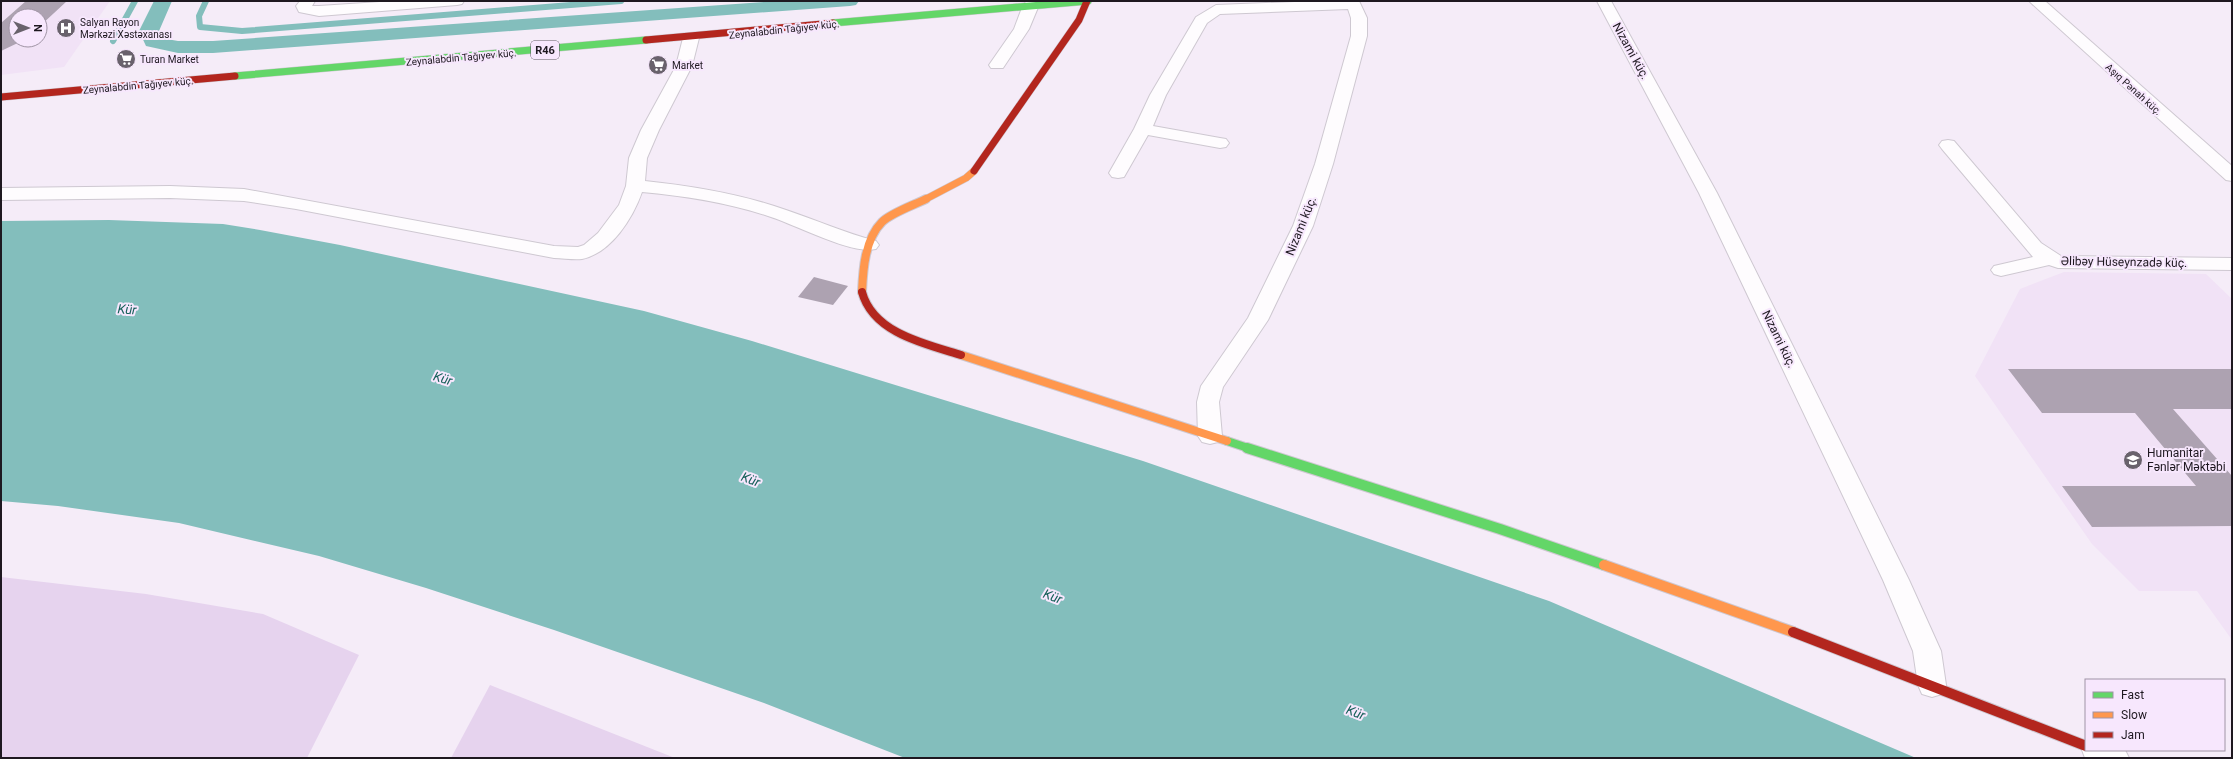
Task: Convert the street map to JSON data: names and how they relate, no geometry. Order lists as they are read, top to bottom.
{
  "streets": {
    "street": [
      "Zeynalabdin Tağıyev küç.",
      "R46",
      "Nizami küç.",
      "Aşıq Pənah küç.",
      "Əlibəy Hüseynzadə küç."
    ]
  },
  "water": ["Kür"],
  "places": {
    "hospital": ["Salyan Rayon Mərkəzi Xəstəxanası"],
    "supermarket": ["Turan Market", "Market"],
    "school or university": ["Humanitar Fənlər Məktəbi"]
  },
  "legend": ["Fast", "Slow", "Jam"],
  "north": "right"
}
